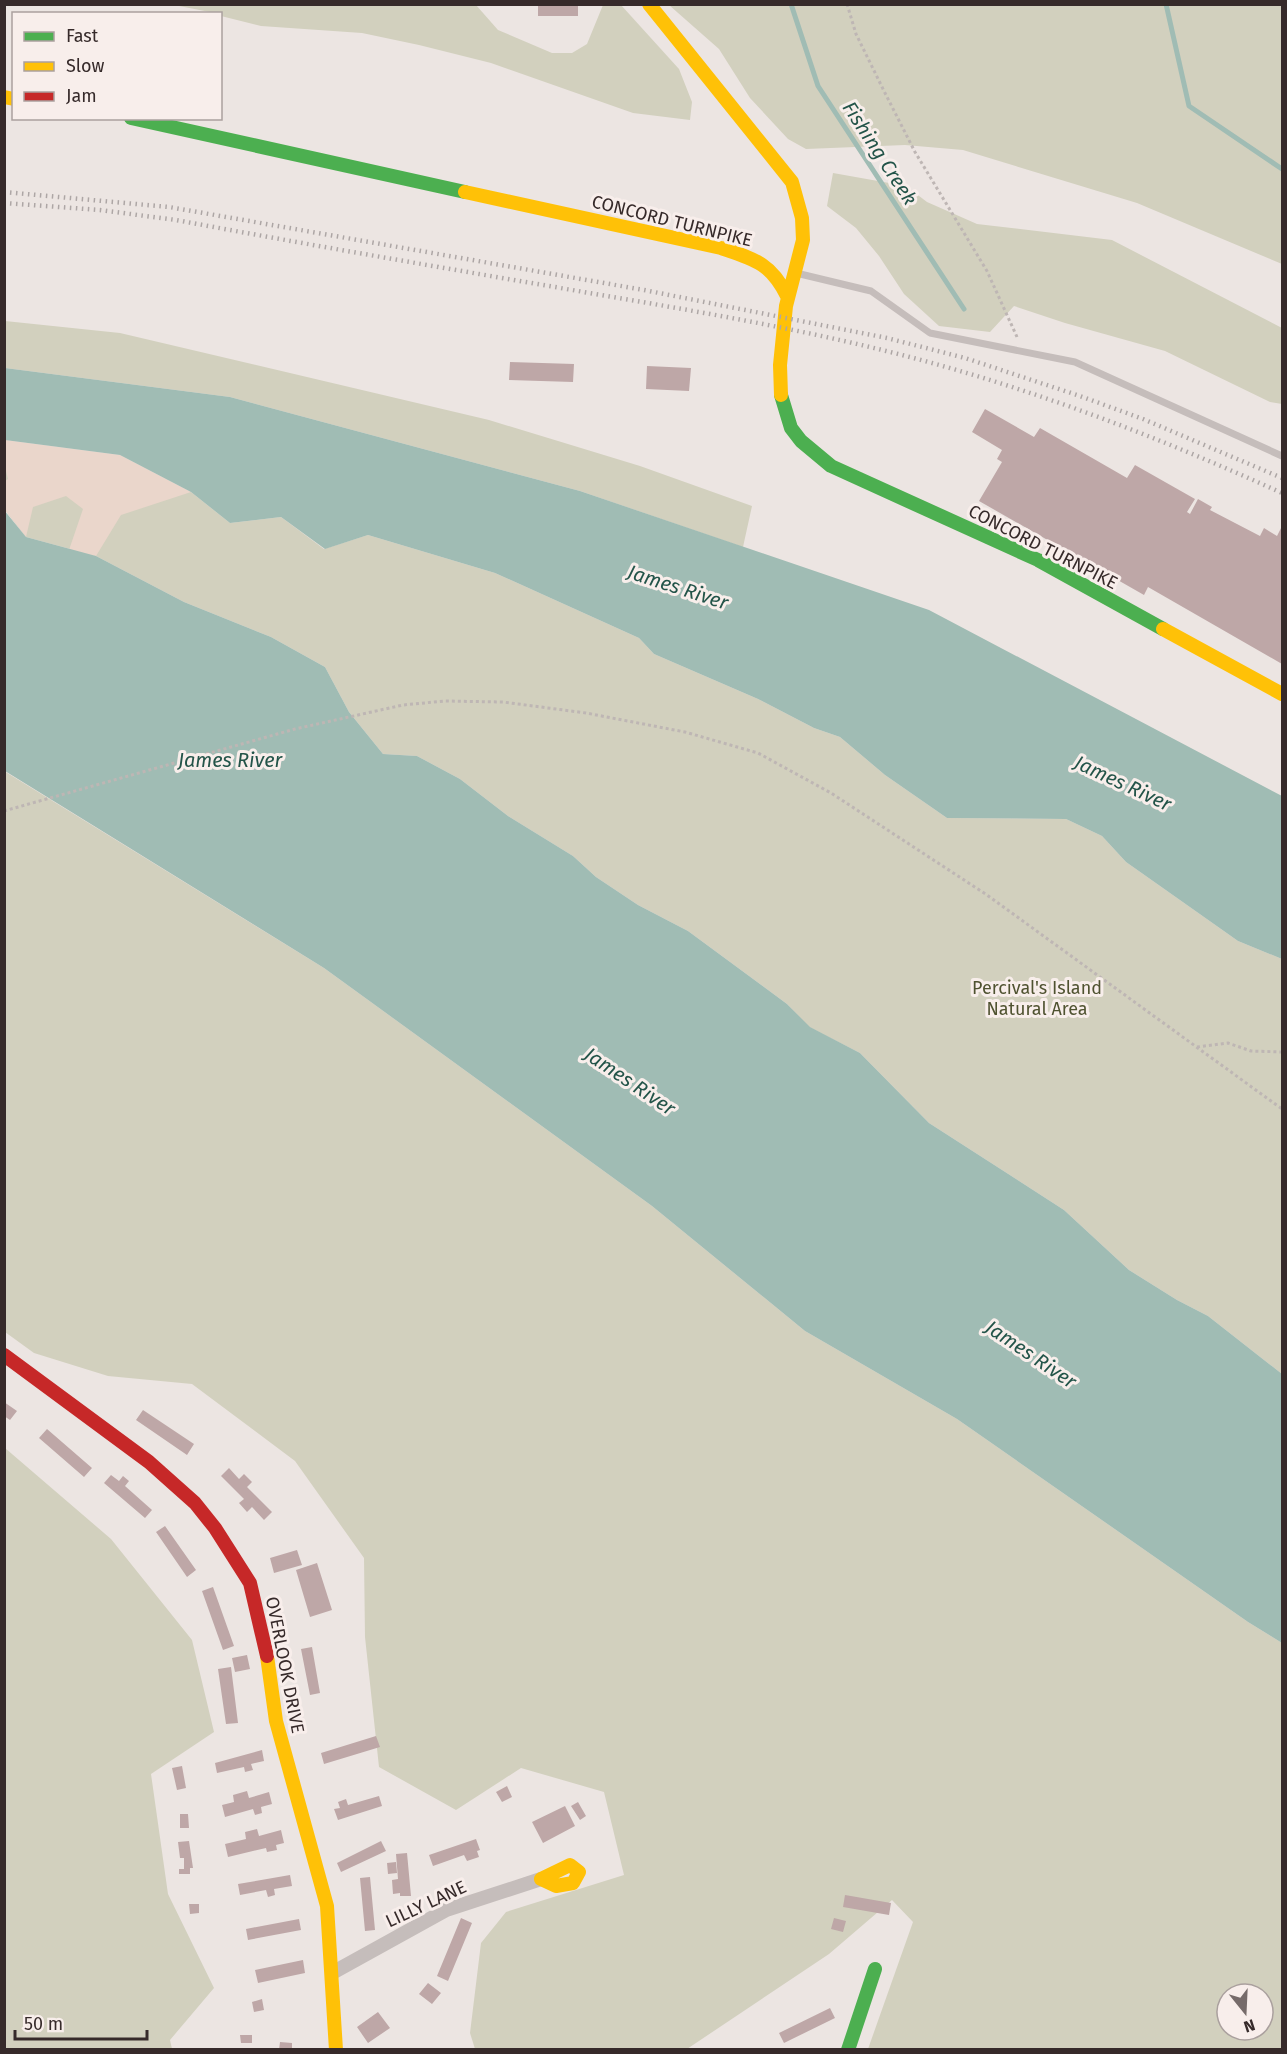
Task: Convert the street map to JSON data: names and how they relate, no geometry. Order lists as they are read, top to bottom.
{
  "streets": {
    "street": ["CONCORD TURNPIKE", "OVERLOOK DRIVE", "LILLY LANE"]
  },
  "crossings": [
    ["OVERLOOK DRIVE", "LILLY LANE"]
  ],
  "water": ["Fishing Creek", "James River"],
  "parks": ["Percival's Island Natural Area"],
  "legend": ["Fast", "Slow", "Jam"],
  "scale_bar": "50 m",
  "north": "bottom"
}
